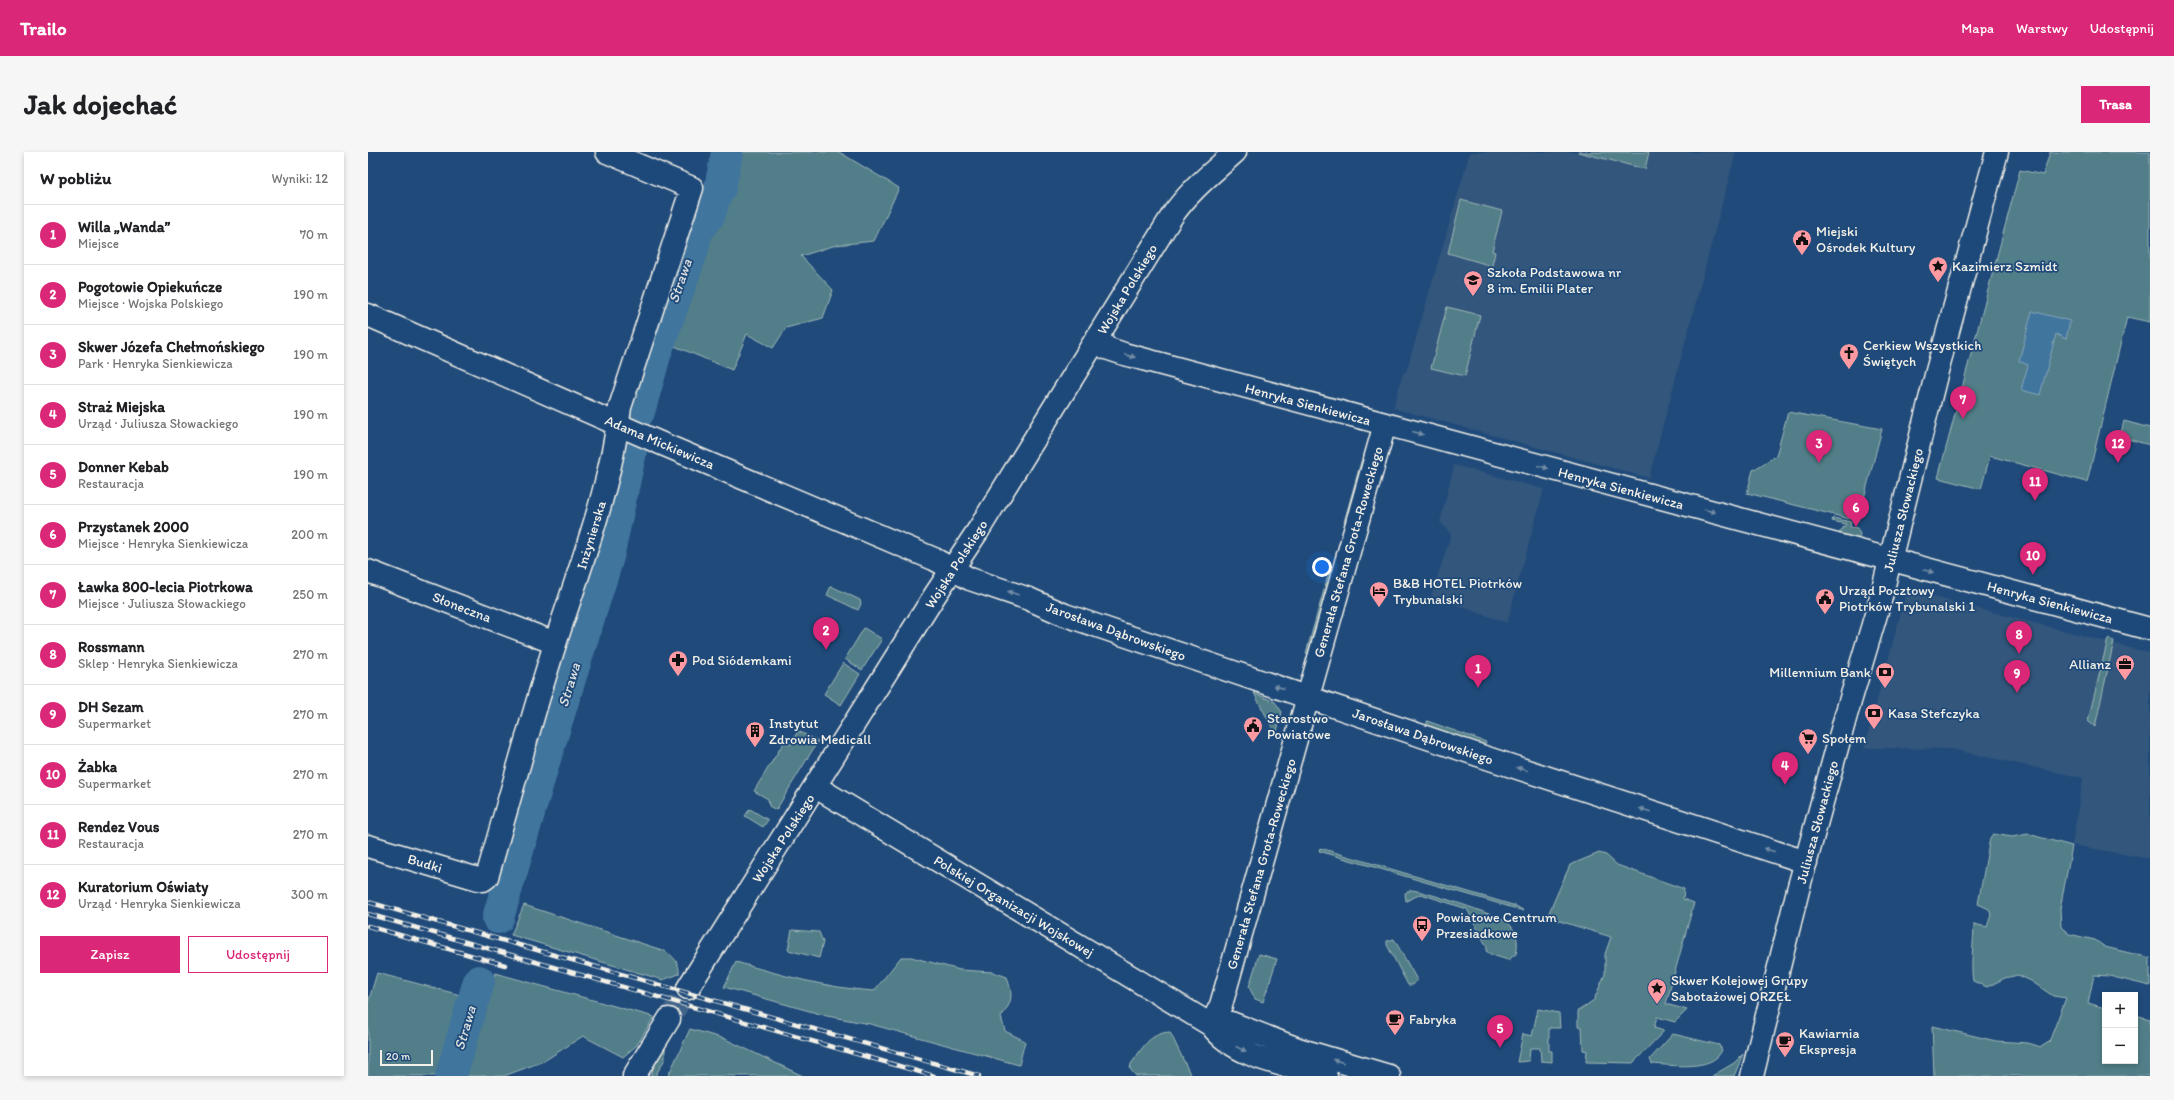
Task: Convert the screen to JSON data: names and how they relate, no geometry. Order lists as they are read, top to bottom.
{
  "streets": {
    "street": [
      "Wojska Polskiego",
      "Henryka Sienkiewicza",
      "Adama Mickiewicza",
      "Juliusza Słowackiego",
      "Inżynierska",
      "Generała Stefana Grota-Roweckiego",
      "Słoneczna",
      "Jarosława Dąbrowskiego",
      "Budki",
      "Polskiej Organizacji Wojskowej"
    ]
  },
  "crossings": [
    ["Wojska Polskiego", "Henryka Sienkiewicza"],
    ["Wojska Polskiego", "Adama Mickiewicza"],
    ["Wojska Polskiego", "Jarosława Dąbrowskiego"],
    ["Wojska Polskiego", "Polskiej Organizacji Wojskowej"],
    ["Henryka Sienkiewicza", "Juliusza Słowackiego"],
    ["Henryka Sienkiewicza", "Generała Stefana Grota-Roweckiego"],
    ["Adama Mickiewicza", "Inżynierska"],
    ["Adama Mickiewicza", "Jarosława Dąbrowskiego"],
    ["Juliusza Słowackiego", "Jarosława Dąbrowskiego"],
    ["Inżynierska", "Słoneczna"],
    ["Inżynierska", "Budki"],
    ["Generała Stefana Grota-Roweckiego", "Jarosława Dąbrowskiego"],
    ["Generała Stefana Grota-Roweckiego", "Polskiej Organizacji Wojskowej"]
  ],
  "one_way": ["Henryka Sienkiewicza", "Jarosława Dąbrowskiego"],
  "water": ["Strawa"],
  "places": {
    "public building": ["Miejski Ośrodek Kultury", "Urząd Pocztowy Piotrków Trybunalski 1", "Starostwo Powiatowe"],
    "place": ["Kazimierz Szmidt", "Skwer Kolejowej Grupy Sabotażowej ORZEŁ"],
    "school or university": ["Szkoła Podstawowa nr 8 im. Emilii Plater"],
    "church": ["Cerkiew Wszystkich Świętych"],
    "hotel": ["B&B HOTEL Piotrków Trybunalski"],
    "pharmacy": ["Pod Siódemkami"],
    "office": ["Allianz"],
    "bank": ["Millennium Bank", "Kasa Stefczyka"],
    "building": ["Instytut Zdrowia Medicall"],
    "supermarket": ["Społem"],
    "bus stop": ["Powiatowe Centrum Przesiadkowe"],
    "cafe": ["Fabryka", "Kawiarnia Ekspresja"]
  },
  "scale_bar": "20 m",
  "page": {
    "header": "Trailo",
    "nav": ["Mapa", "Warstwy", "Udostępnij"],
    "buttons": [
      "Trasa",
      ["Zapisz", "Udostępnij"]
    ],
    "title": "Jak dojechać",
    "heading": ["W pobliżu", "Wyniki: 12"],
    "list": [
      {
        "mark": "1",
        "name": "Willa „Wanda”",
        "note": "Miejsce",
        "value": "70 m"
      },
      {
        "mark": "2",
        "name": "Pogotowie Opiekuńcze",
        "note": "Miejsce · Wojska Polskiego",
        "value": "190 m"
      },
      {
        "mark": "3",
        "name": "Skwer Józefa Chełmońskiego",
        "note": "Park · Henryka Sienkiewicza",
        "value": "190 m"
      },
      {
        "mark": "4",
        "name": "Straż Miejska",
        "note": "Urząd · Juliusza Słowackiego",
        "value": "190 m"
      },
      {
        "mark": "5",
        "name": "Donner Kebab",
        "note": "Restauracja",
        "value": "190 m"
      },
      {
        "mark": "6",
        "name": "Przystanek 2000",
        "note": "Miejsce · Henryka Sienkiewicza",
        "value": "200 m"
      },
      {
        "mark": "7",
        "name": "Ławka 800-lecia Piotrkowa",
        "note": "Miejsce · Juliusza Słowackiego",
        "value": "250 m"
      },
      {
        "mark": "8",
        "name": "Rossmann",
        "note": "Sklep · Henryka Sienkiewicza",
        "value": "270 m"
      },
      {
        "mark": "9",
        "name": "DH Sezam",
        "note": "Supermarket",
        "value": "270 m"
      },
      {
        "mark": "10",
        "name": "Żabka",
        "note": "Supermarket",
        "value": "270 m"
      },
      {
        "mark": "11",
        "name": "Rendez Vous",
        "note": "Restauracja",
        "value": "270 m"
      },
      {
        "mark": "12",
        "name": "Kuratorium Oświaty",
        "note": "Urząd · Henryka Sienkiewicza",
        "value": "300 m"
      }
    ],
    "pins": [
      "7",
      "3",
      "12",
      "11",
      "6",
      "10",
      "2",
      "8",
      "1",
      "9",
      "4",
      "5"
    ],
    "map_buttons": ["+", "−"],
    "scale": "20 m"
  }
}
